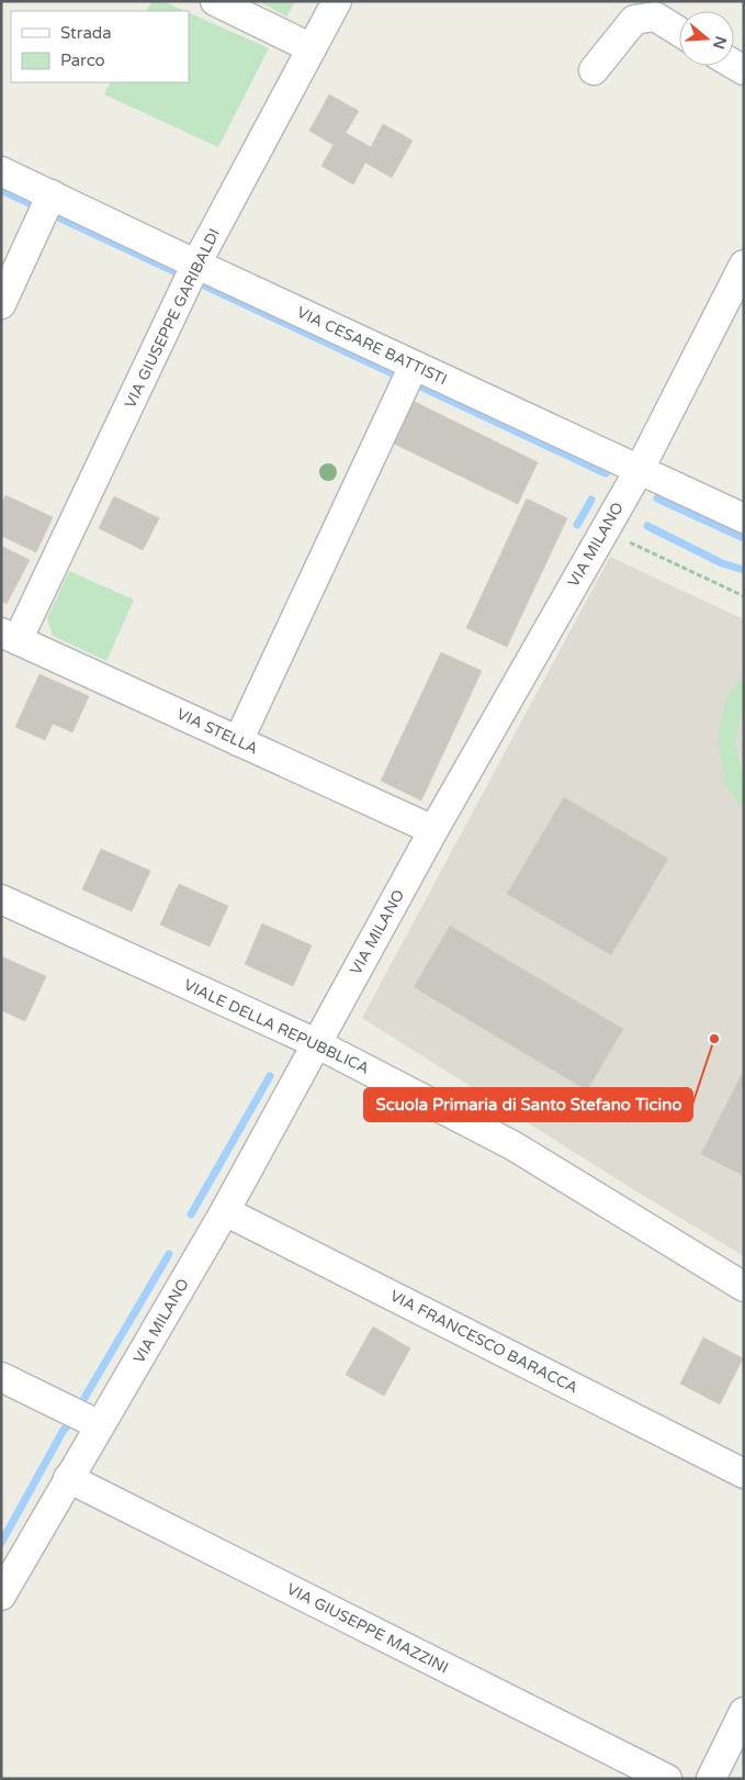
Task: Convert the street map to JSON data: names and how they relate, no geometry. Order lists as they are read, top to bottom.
{
  "streets": {
    "street": [
      "VIA GIUSEPPE GARIBALDI",
      "VIA CESARE BATTISTI",
      "VIA MILANO",
      "VIA STELLA",
      "VIALE DELLA REPUBBLICA",
      "VIA FRANCESCO BARACCA",
      "VIA GIUSEPPE MAZZINI"
    ]
  },
  "crossings": [
    ["VIA GIUSEPPE GARIBALDI", "VIA CESARE BATTISTI"],
    ["VIA GIUSEPPE GARIBALDI", "VIA STELLA"],
    ["VIA CESARE BATTISTI", "VIA MILANO"],
    ["VIA MILANO", "VIA STELLA"],
    ["VIA MILANO", "VIALE DELLA REPUBBLICA"],
    ["VIA MILANO", "VIA FRANCESCO BARACCA"],
    ["VIA MILANO", "VIA GIUSEPPE MAZZINI"]
  ],
  "places": ["Scuola Primaria di Santo Stefano Ticino"],
  "legend": ["Strada", "Parco"],
  "north": "right"
}
